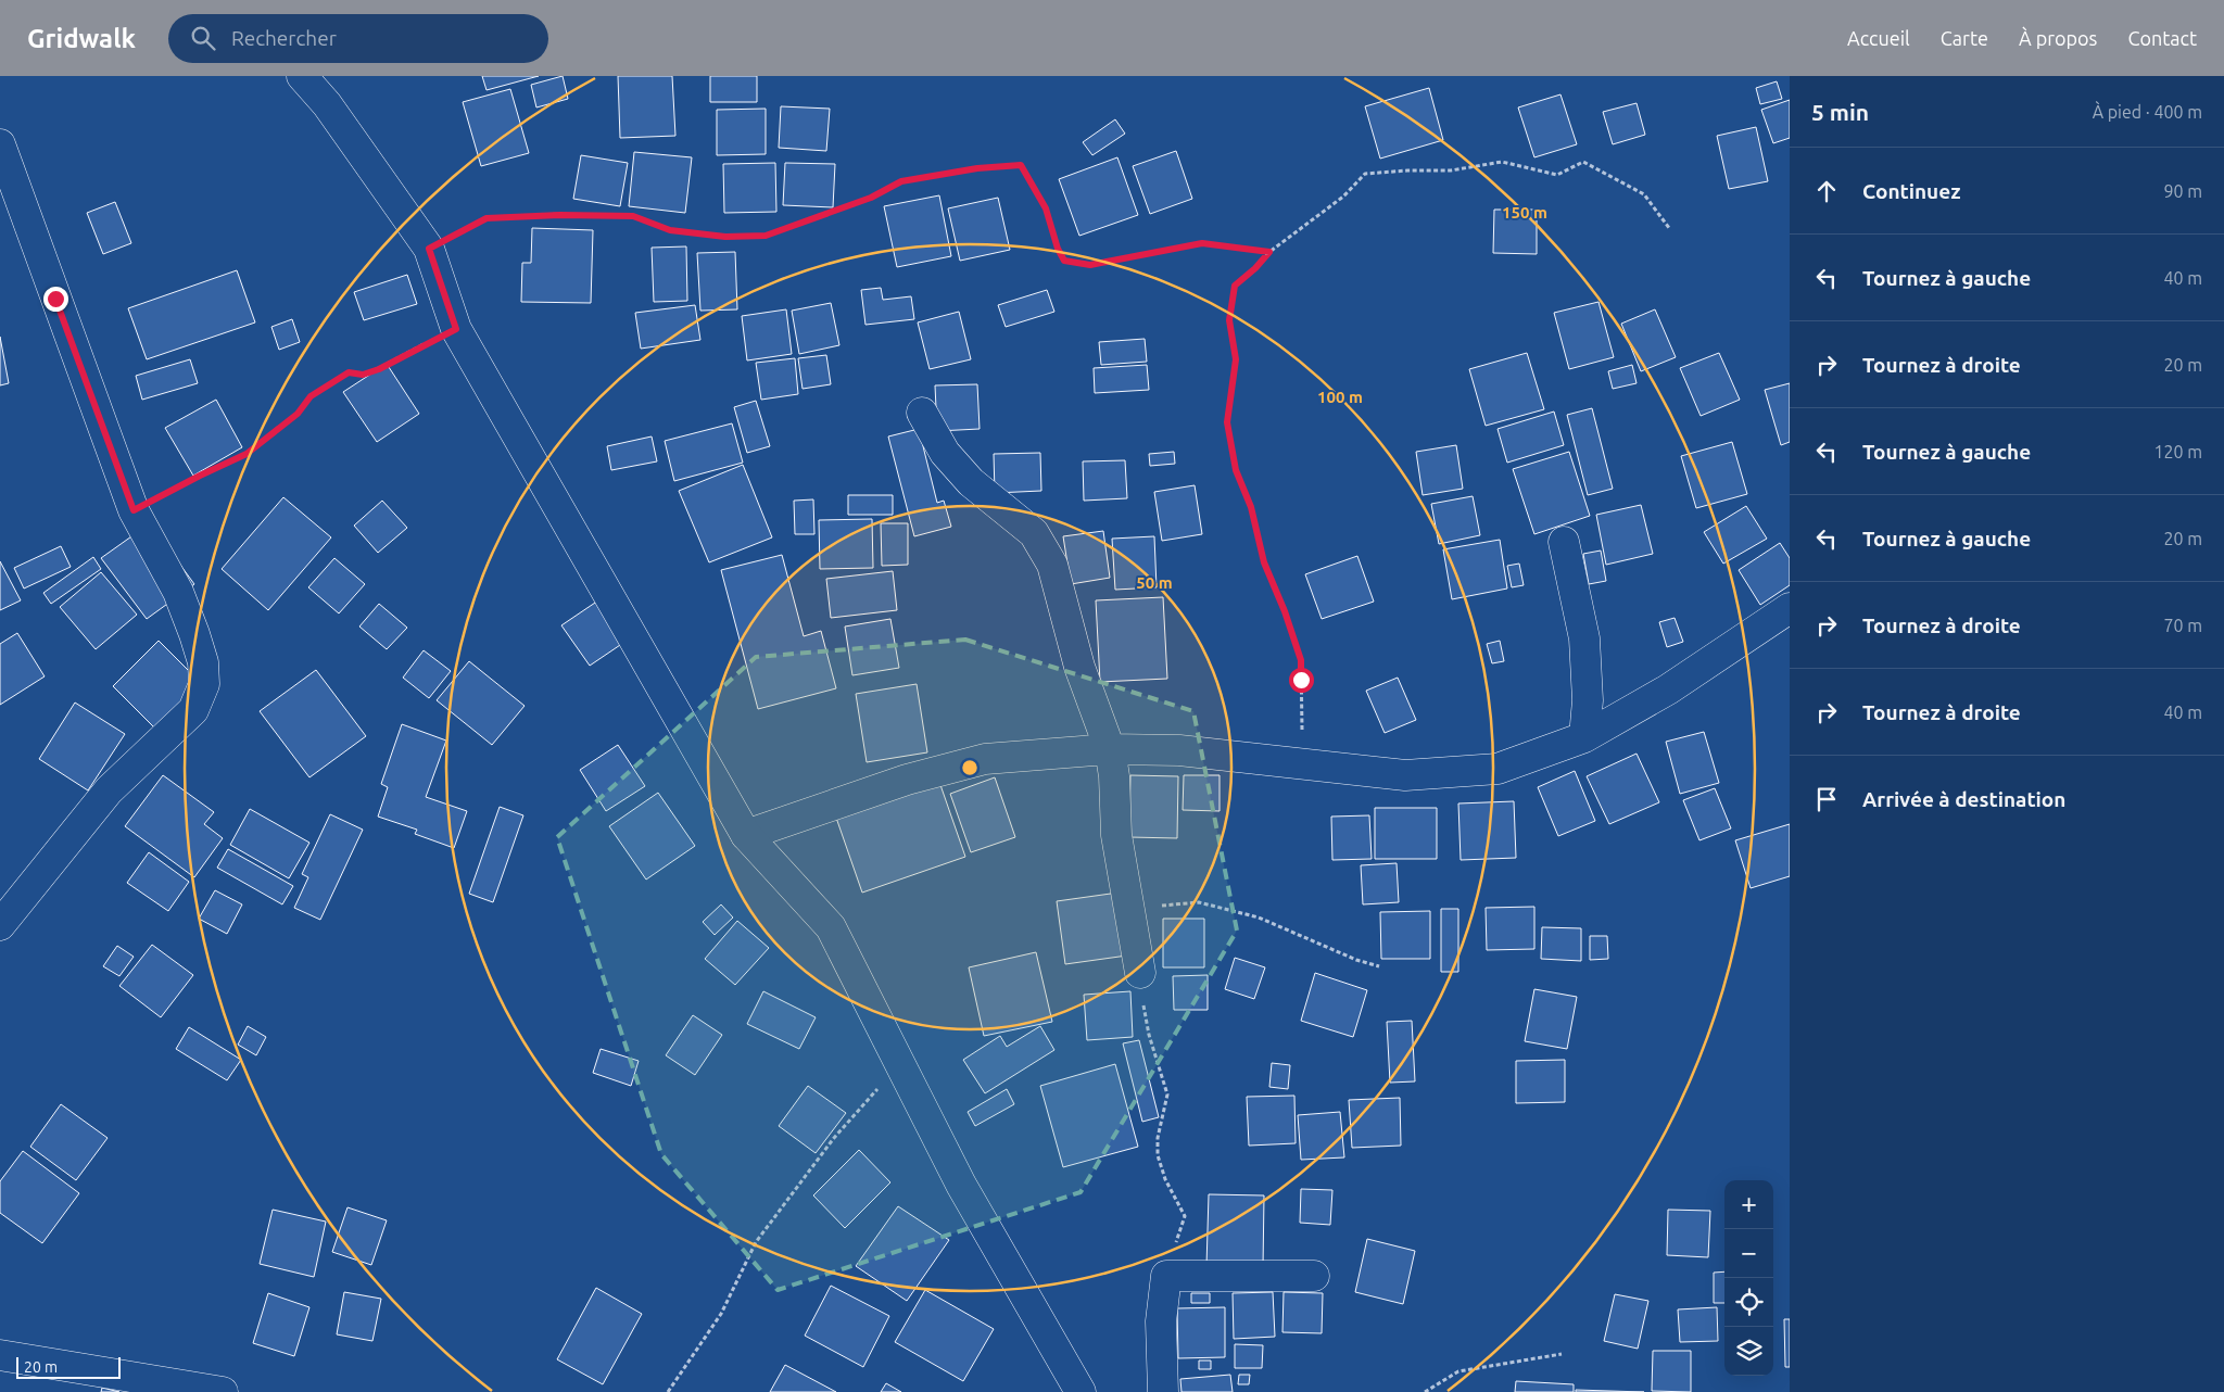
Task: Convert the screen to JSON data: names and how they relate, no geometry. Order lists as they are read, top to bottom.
{
  "scale_bar": "20 m",
  "page": {
    "header": "Gridwalk",
    "search": "Rechercher",
    "nav": [
      "Accueil",
      "Carte",
      "À propos",
      "Contact"
    ],
    "heading": ["5 min", "À pied · 400 m"],
    "list": [
      ["Continuez", "90 m"],
      ["Tournez à gauche", "40 m"],
      ["Tournez à droite", "20 m"],
      ["Tournez à gauche", "120 m"],
      ["Tournez à gauche", "20 m"],
      ["Tournez à droite", "70 m"],
      ["Tournez à droite", "40 m"],
      "Arrivée à destination"
    ],
    "map_buttons": ["+", "−"],
    "scale": "20 m"
  },
  "rings": ["150 m", "100 m", "50 m"]
}
